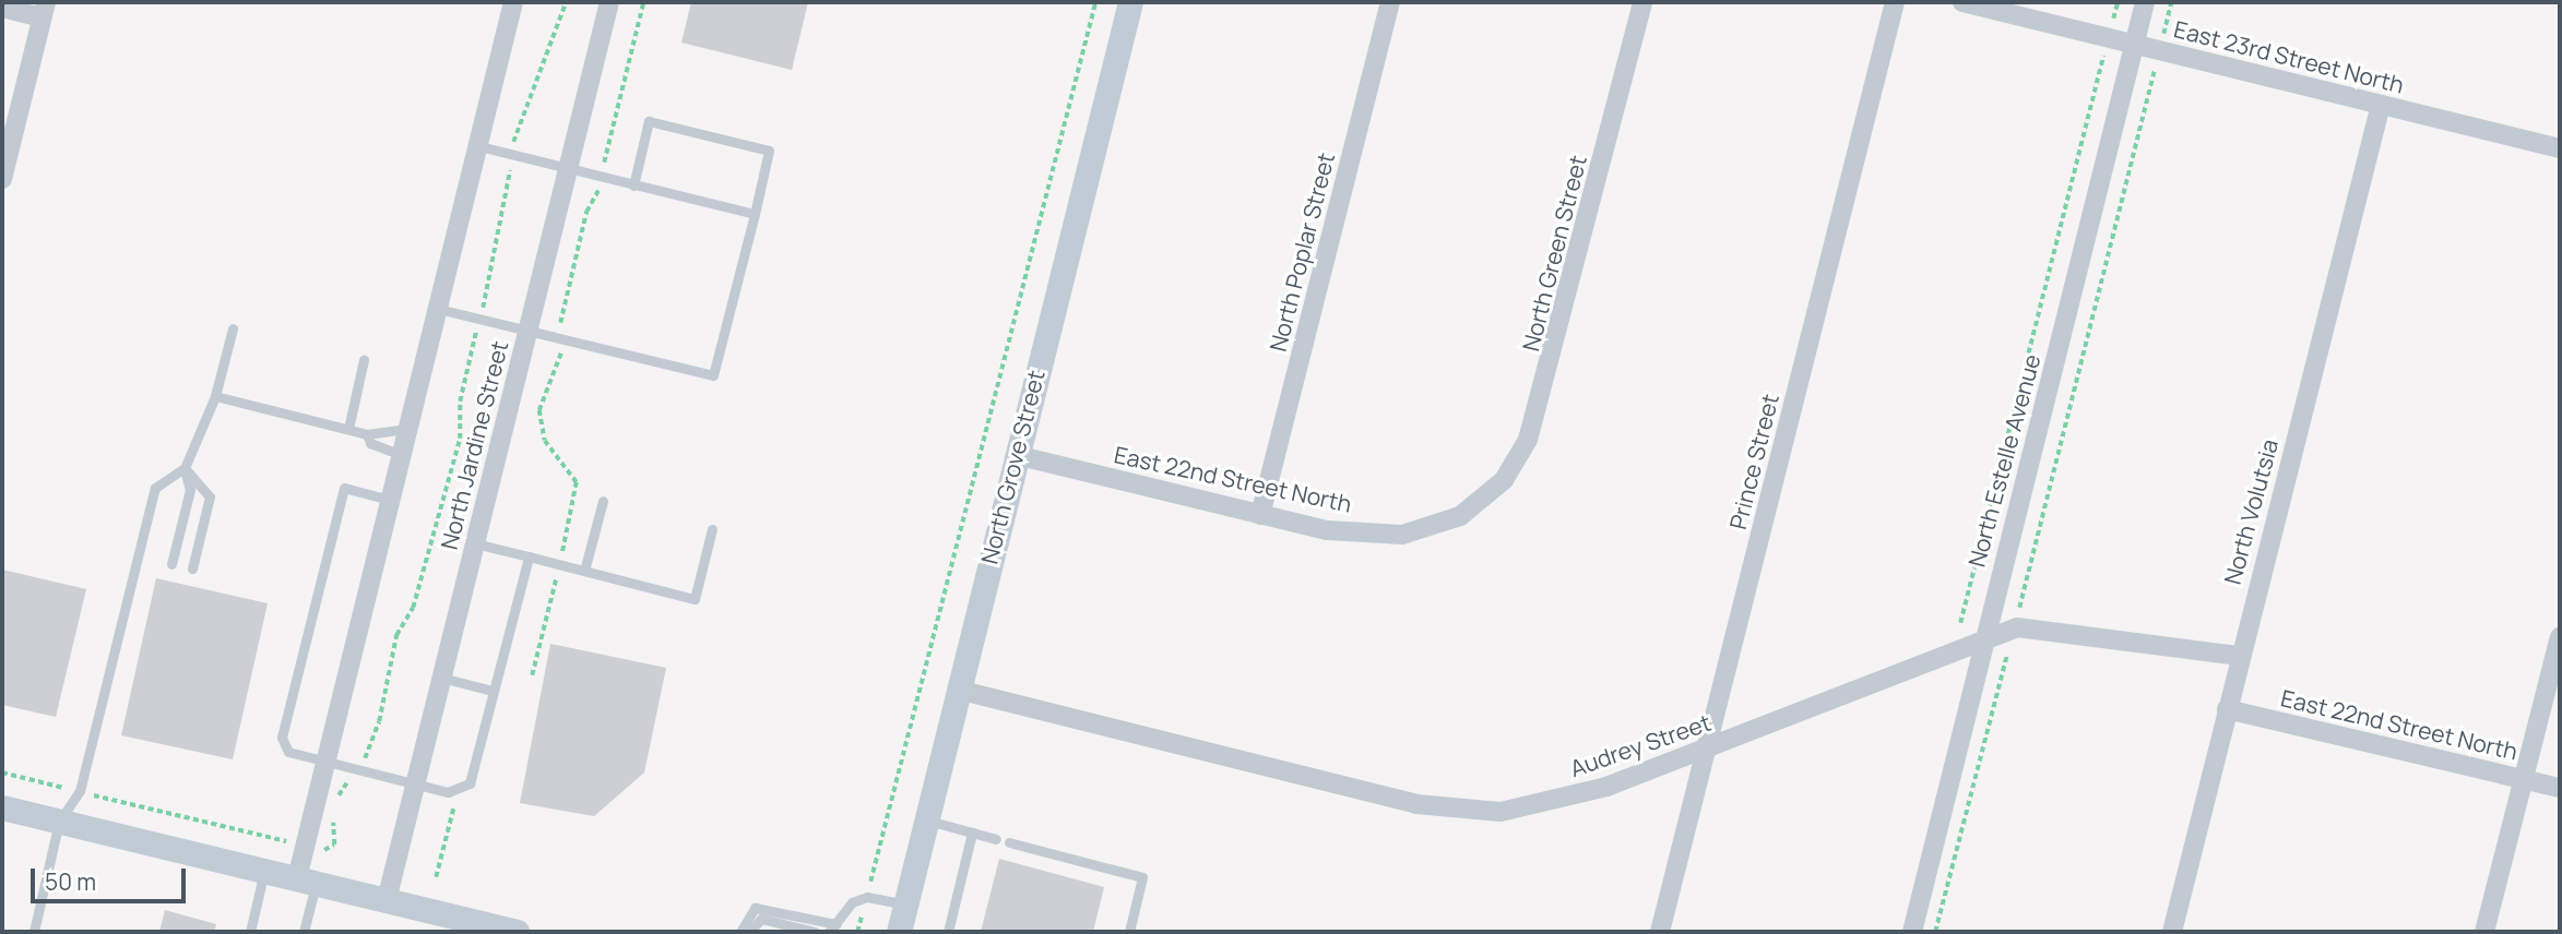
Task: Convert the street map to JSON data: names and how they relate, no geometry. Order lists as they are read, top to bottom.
{
  "streets": {
    "street": [
      "East 23rd Street North",
      "North Poplar Street",
      "North Green Street",
      "North Jardine Street",
      "North Estelle Avenue",
      "Prince Street",
      "North Grove Street",
      "East 22nd Street North",
      "North Volutsia",
      "Audrey Street"
    ]
  },
  "crossings": [
    ["East 23rd Street North", "North Estelle Avenue"],
    ["East 23rd Street North", "North Volutsia"],
    ["North Poplar Street", "East 22nd Street North"],
    ["North Green Street", "East 22nd Street North"],
    ["North Estelle Avenue", "Audrey Street"],
    ["Prince Street", "Audrey Street"],
    ["North Grove Street", "East 22nd Street North"],
    ["North Grove Street", "Audrey Street"],
    ["East 22nd Street North", "North Volutsia"]
  ],
  "scale_bar": "50 m"
}
